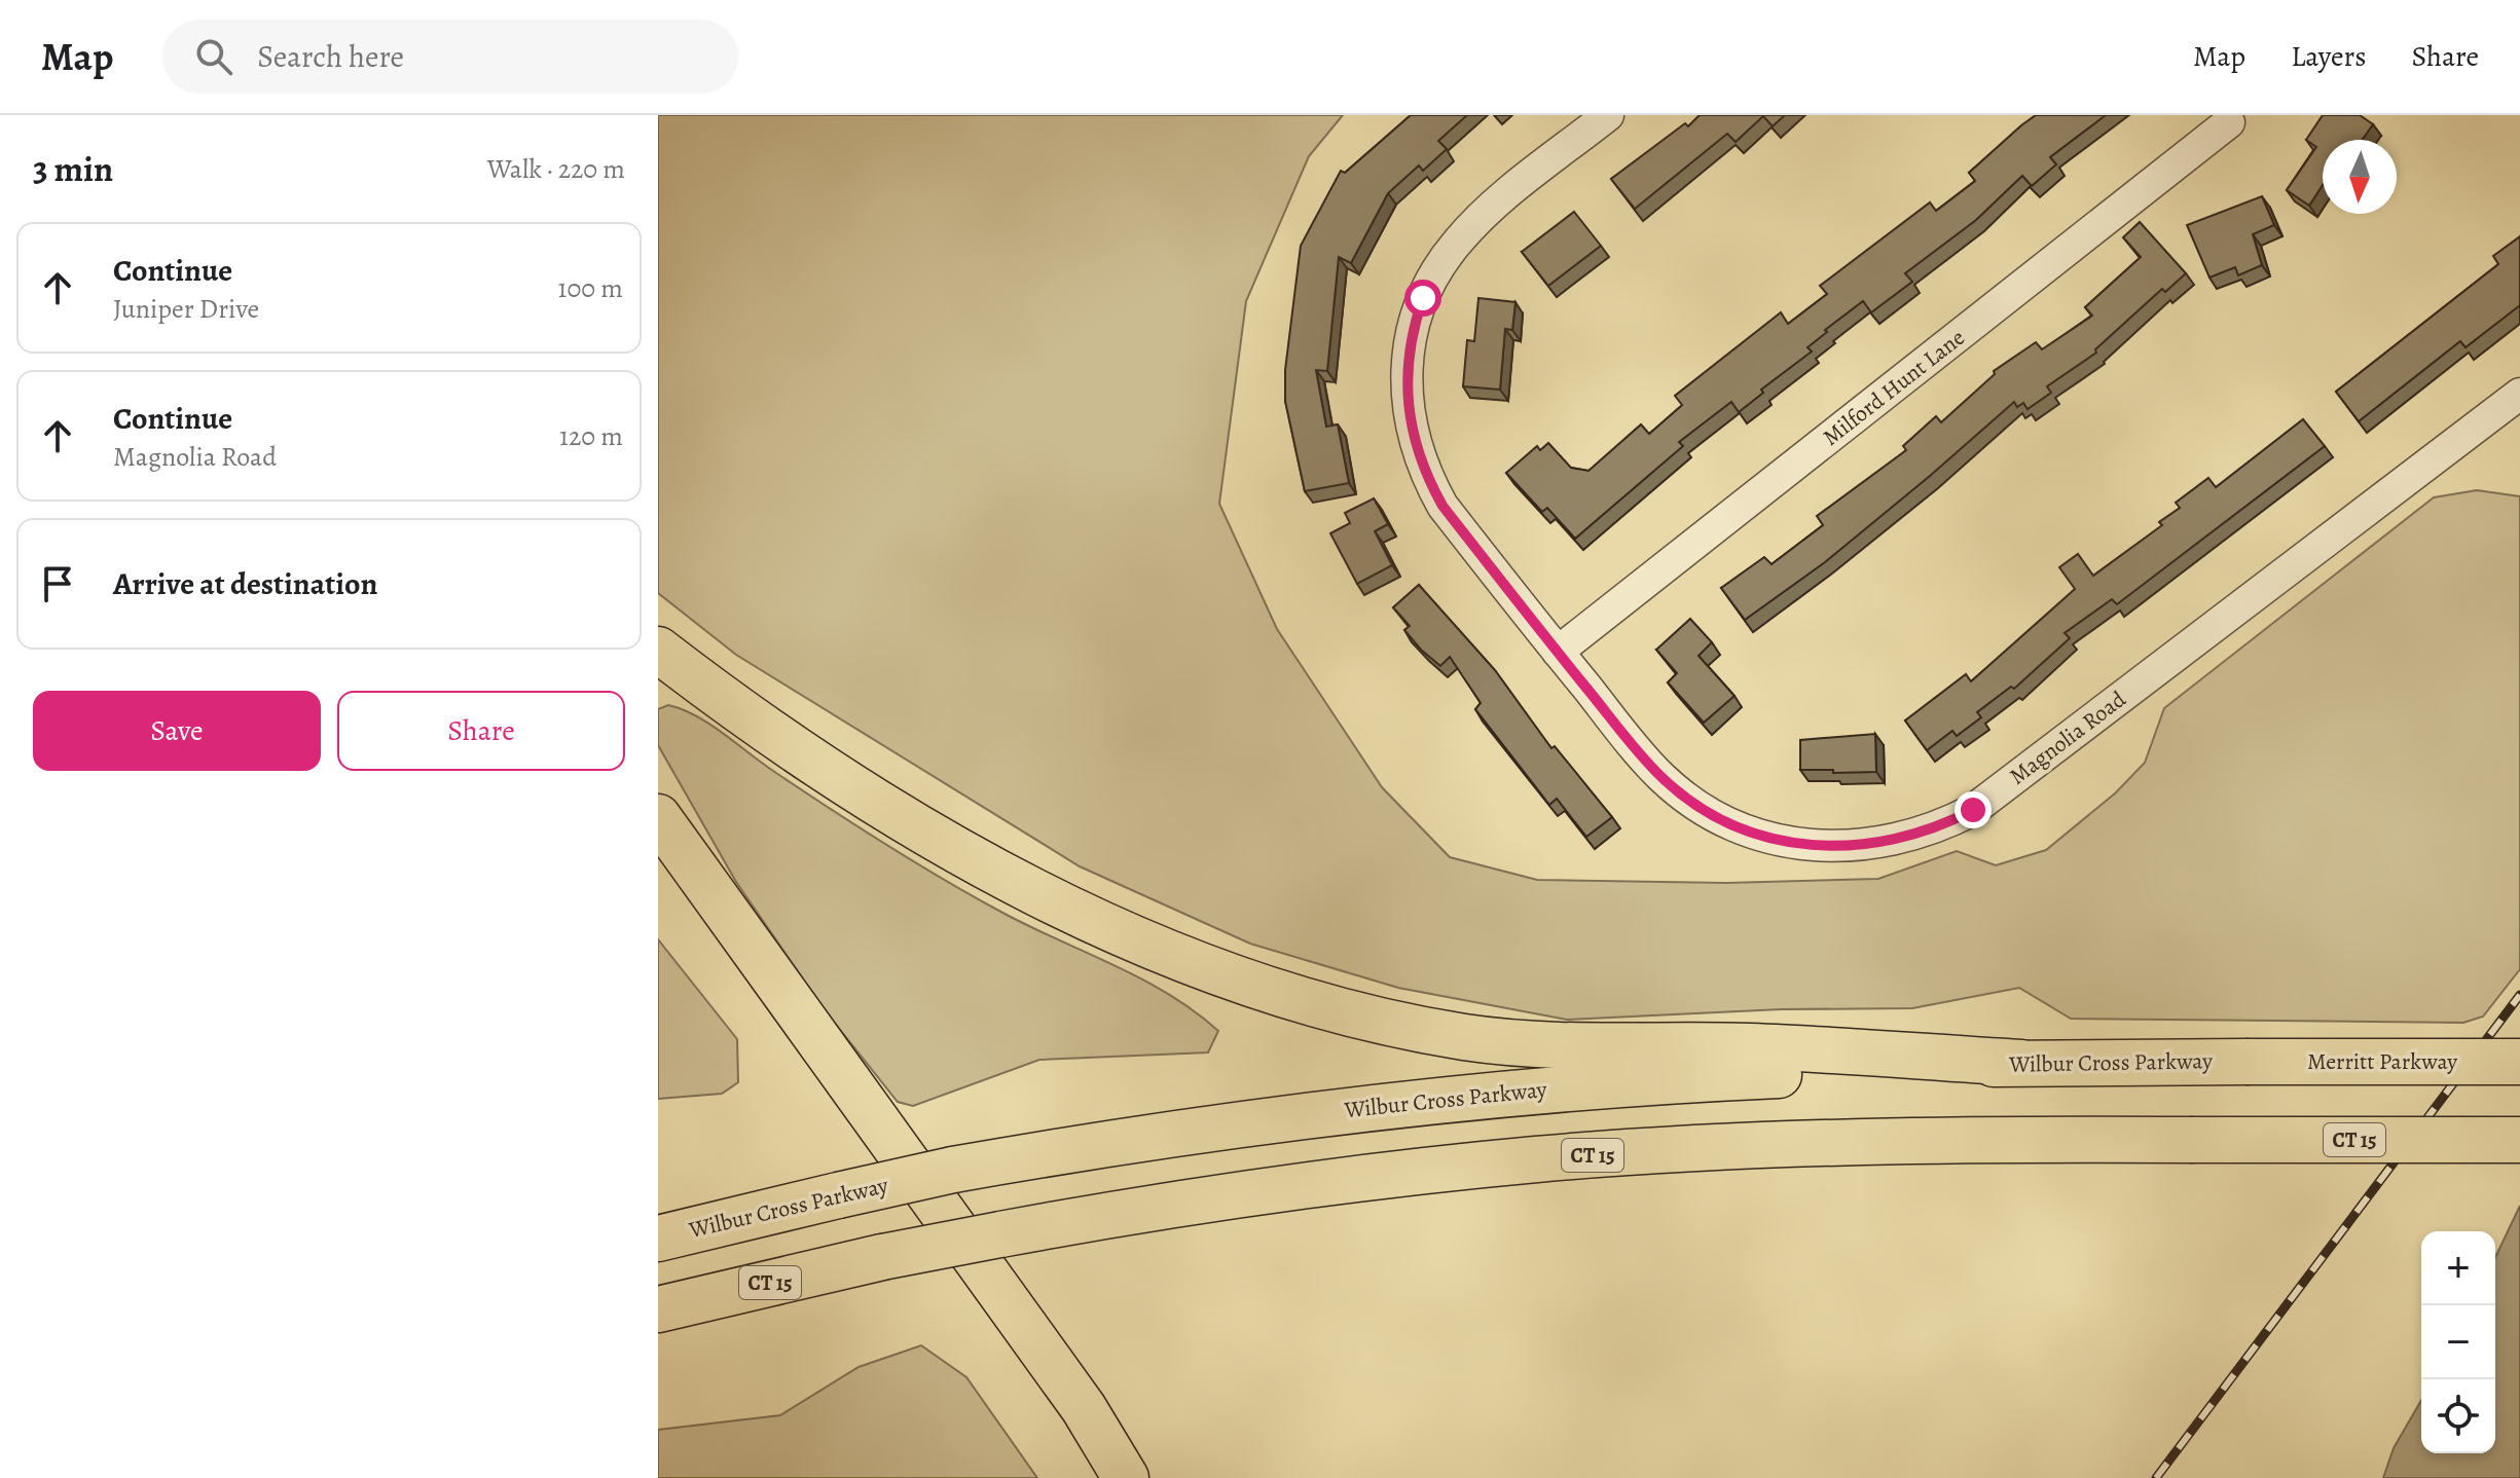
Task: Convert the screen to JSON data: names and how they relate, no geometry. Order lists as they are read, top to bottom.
{
  "streets": {
    "highway": ["Merritt Parkway", "Wilbur Cross Parkway", "CT 15"],
    "street": ["Milford Hunt Lane", "Magnolia Road"]
  },
  "crossings": [
    ["Milford Hunt Lane", "Magnolia Road"],
    ["Merritt Parkway", "Wilbur Cross Parkway"]
  ],
  "north": "bottom",
  "page": {
    "header": "Map",
    "search": "Search here",
    "nav": ["Map", "Layers", "Share"],
    "heading": ["3 min", "Walk · 220 m"],
    "list": [
      ["Continue", "Juniper Drive", "100 m"],
      ["Continue", "Magnolia Road", "120 m"],
      "Arrive at destination"
    ],
    "buttons": ["Save", "Share"],
    "map_buttons": ["+", "−"]
  }
}
